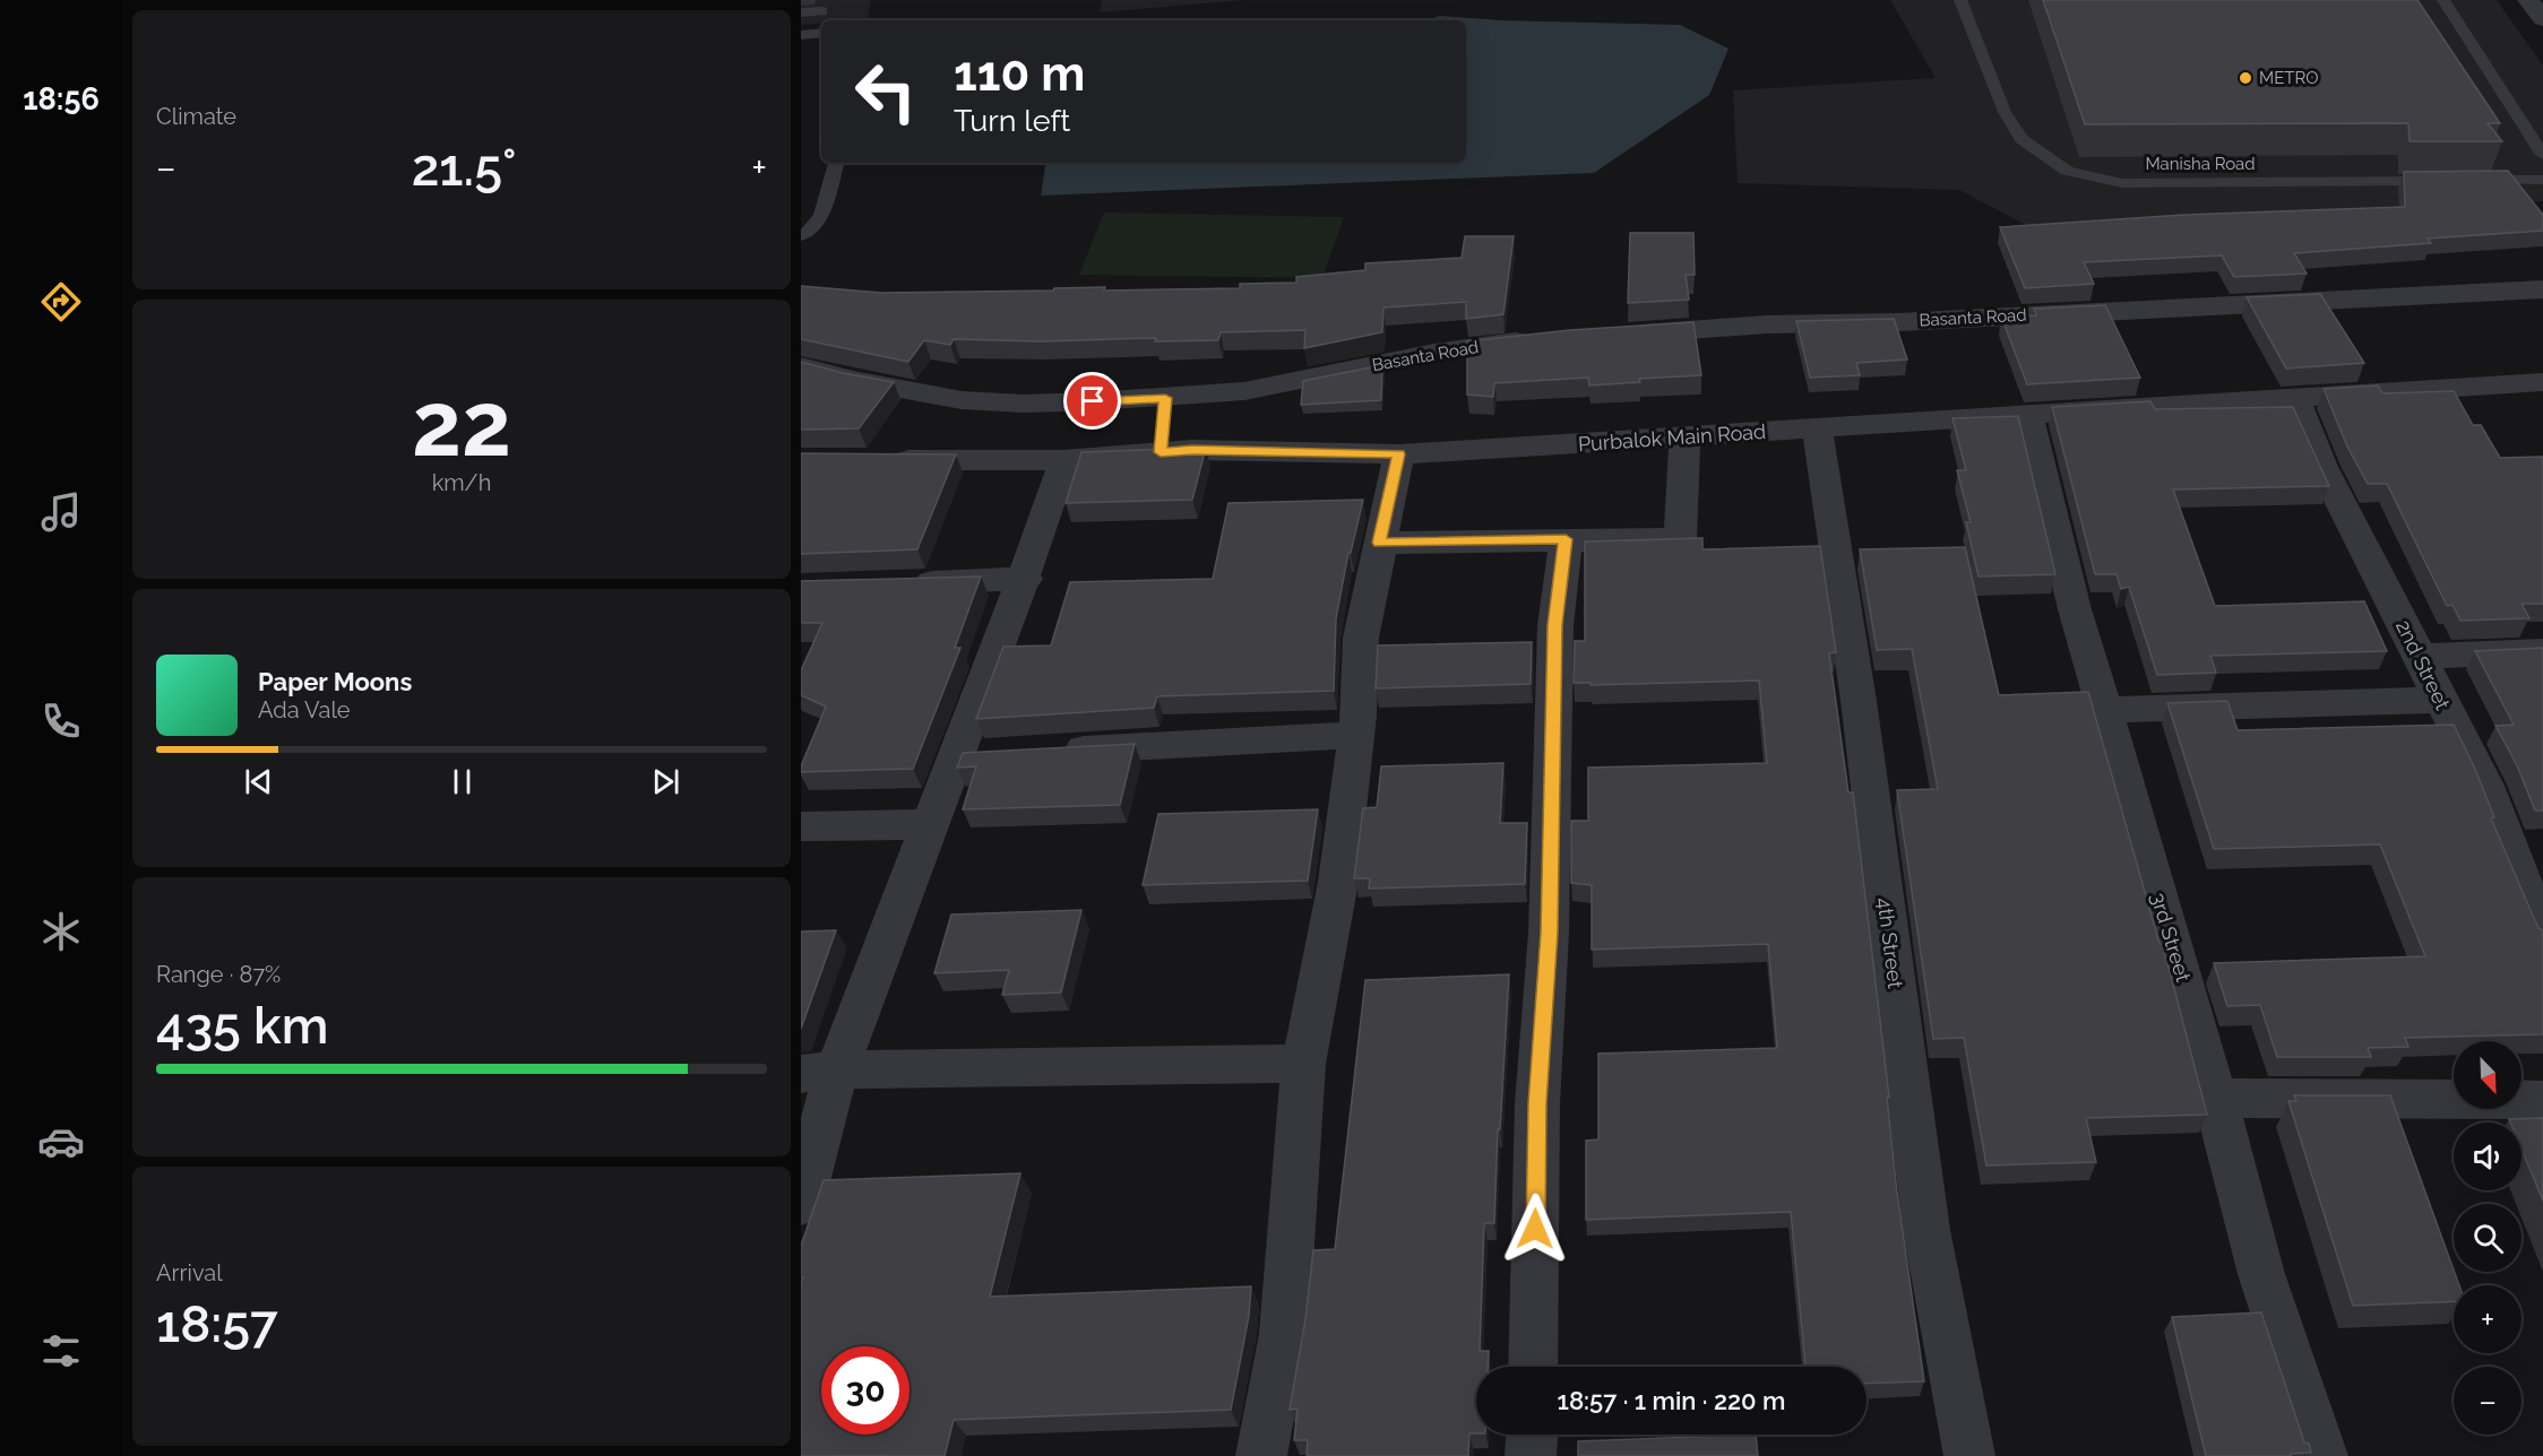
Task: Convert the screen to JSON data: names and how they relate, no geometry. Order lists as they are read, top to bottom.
{
  "streets": {
    "street": [
      "Basanta Road",
      "Purbalok Main Road",
      "2nd Street",
      "3rd Street",
      "4th Street"
    ],
    "lane": ["Manisha Road"]
  },
  "crossings": [
    ["Purbalok Main Road", "2nd Street"],
    ["Purbalok Main Road", "3rd Street"],
    ["Purbalok Main Road", "4th Street"]
  ],
  "places": ["METRO"],
  "north": "bottom right",
  "page": {
    "tabs": "18:56",
    "tile": [
      "Climate",
      ["22", "km/h"],
      ["Range · 87%", "435 km"],
      ["Arrival", "18:57"]
    ],
    "turn": ["110 m", "Turn left"],
    "heat": ["−", "21.5°", "+"],
    "song": ["Paper Moons", "Ada Vale"],
    "map_buttons": ["+", "−"],
    "limit": "30",
    "trip": "18:57 · 1 min · 220 m"
  }
}
